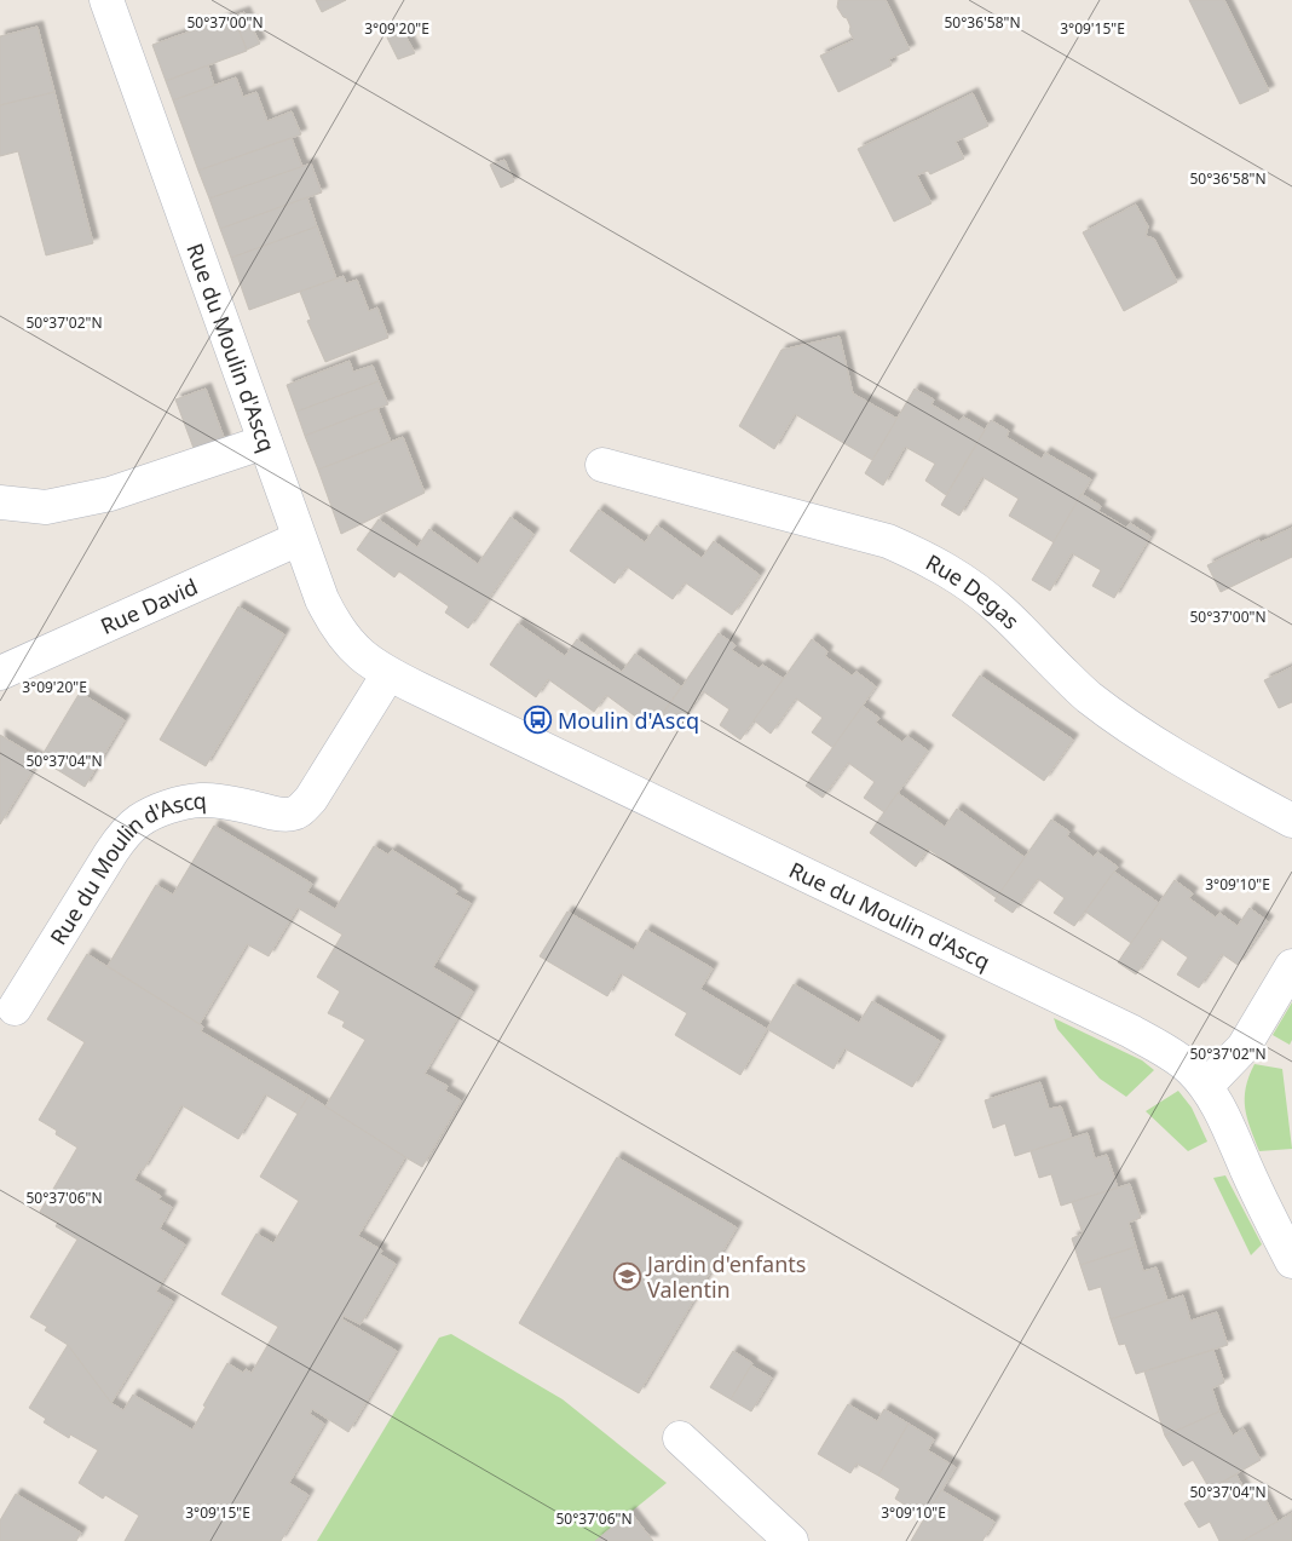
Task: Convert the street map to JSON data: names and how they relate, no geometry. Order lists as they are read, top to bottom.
{
  "streets": {
    "street": ["Rue du Moulin d'Ascq", "Rue Degas", "Rue David"]
  },
  "crossings": [
    ["Rue du Moulin d'Ascq", "Rue David"]
  ],
  "places": {
    "bus stop": ["Moulin d'Ascq"],
    "school or university": ["Jardin d'enfants Valentin"]
  },
  "coordinates": [
    "50°37'00\"N",
    "50°36'58\"N",
    "3°09'20\"E",
    "3°09'15\"E",
    "50°37'02\"N",
    "50°37'04\"N",
    "3°09'10\"E",
    "50°37'06\"N"
  ]
}
